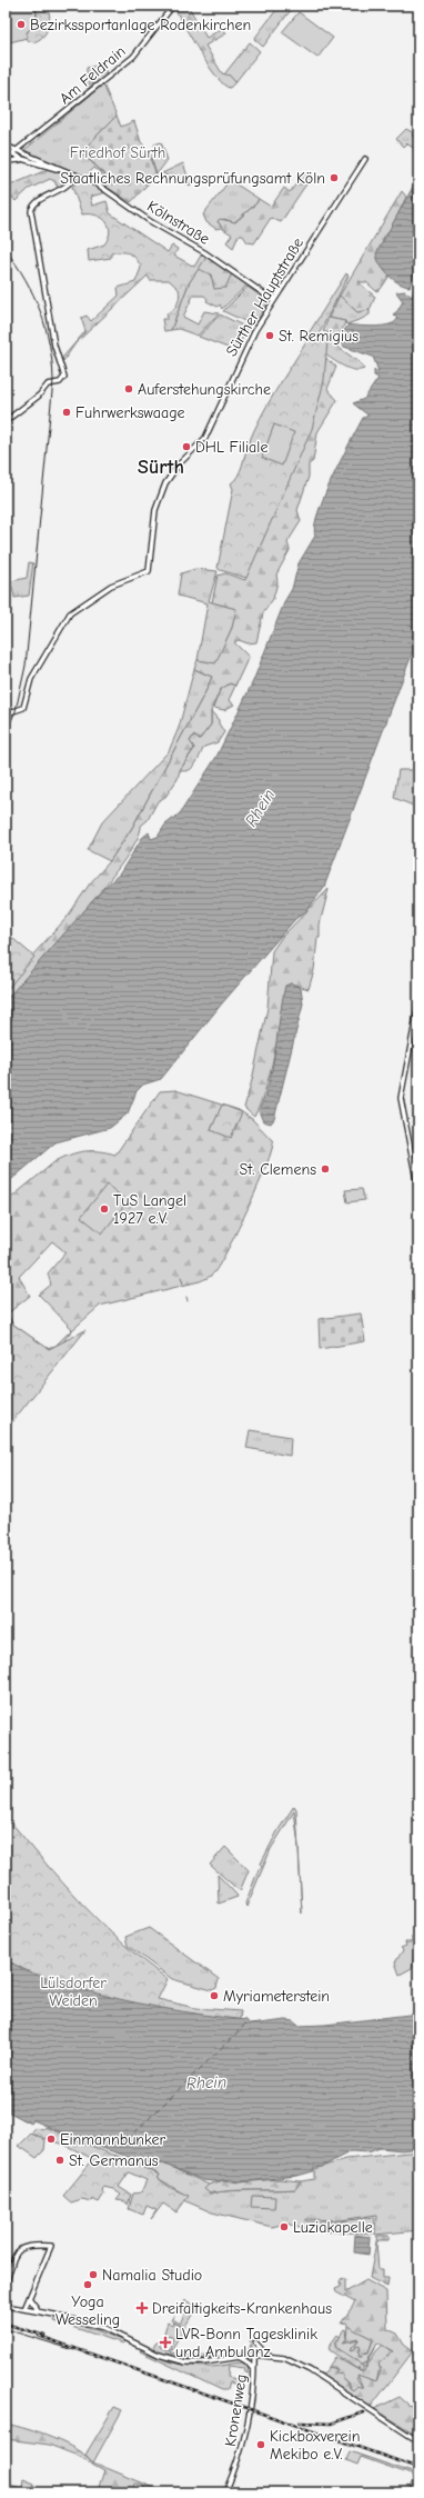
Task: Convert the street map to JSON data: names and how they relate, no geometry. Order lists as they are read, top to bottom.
{
  "streets": {
    "street": [
      "Am Feldrain",
      "Kölnstraße",
      "Sürther Hauptstraße",
      "Kronenweg"
    ]
  },
  "crossings": [
    ["Am Feldrain", "Kölnstraße"],
    ["Kölnstraße", "Sürther Hauptstraße"]
  ],
  "districts": ["Sürth"],
  "water": ["Rhein"],
  "parks": ["Friedhof Sürth", "Lülsdorfer Weiden"],
  "places": {
    "other": [
      "Bezirkssportanlage Rodenkirchen",
      "Staatliches Rechnungsprüfungsamt Köln",
      "St. Remigius",
      "Auferstehungskirche",
      "Fuhrwerkswaage",
      "DHL Filiale",
      "St. Clemens",
      "TuS Langel 1927 e.V.",
      "Myriameterstein",
      "Einmannbunker",
      "St. Germanus",
      "Luziakapelle",
      "Namalia Studio",
      "Yoga Wesseling",
      "Kickboxverein Mekibo e.V."
    ],
    "health": ["Dreifaltigkeits-Krankenhaus", "LVR-Bonn Tagesklinik und Ambulanz"]
  }
}
